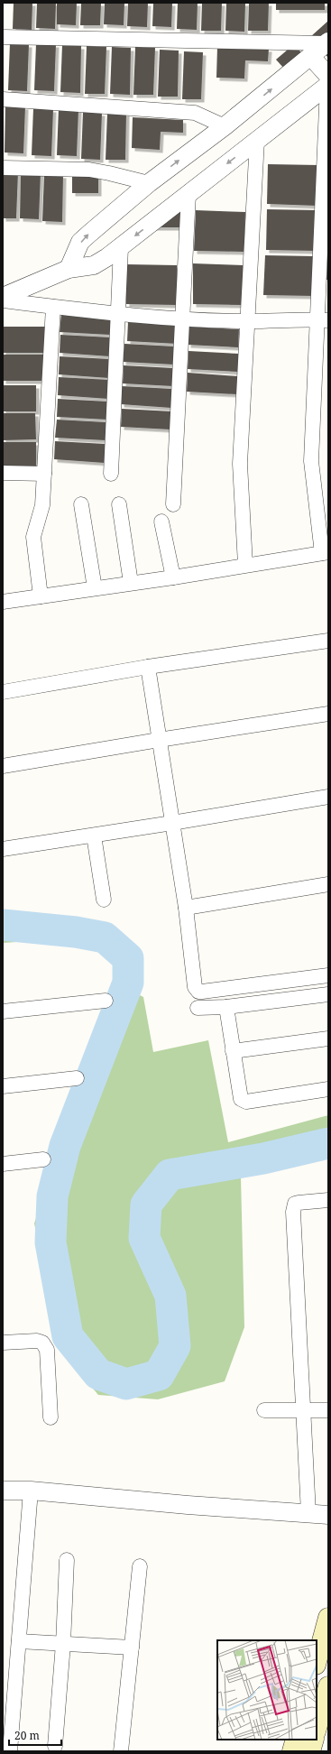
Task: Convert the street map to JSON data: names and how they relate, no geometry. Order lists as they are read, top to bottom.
{
  "scale_bar": "20 m"
}
